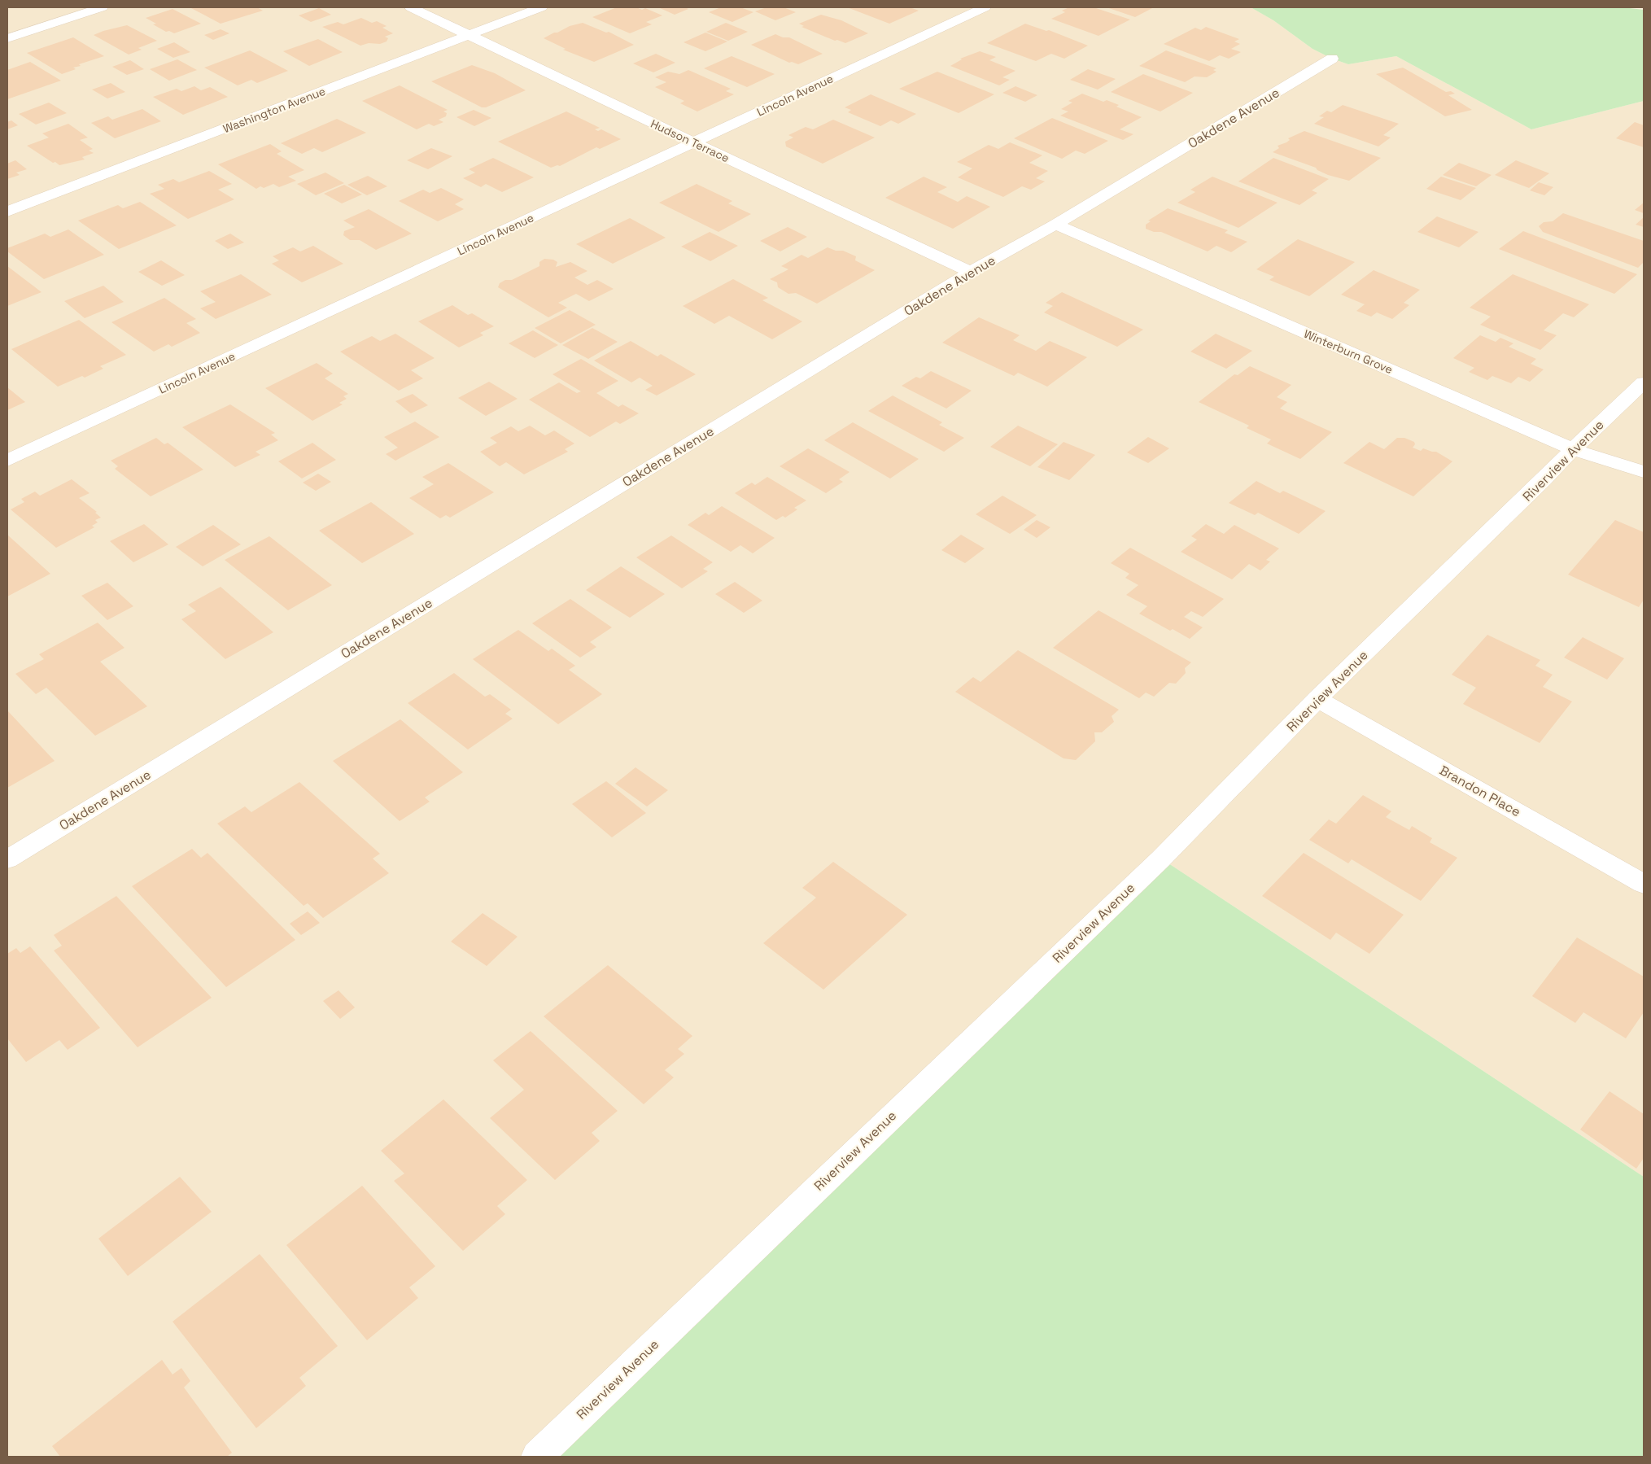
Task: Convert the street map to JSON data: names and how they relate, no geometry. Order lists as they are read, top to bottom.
{
  "streets": {
    "street": [
      "Lincoln Avenue",
      "Washington Avenue",
      "Oakdene Avenue",
      "Hudson Terrace",
      "Winterburn Grove",
      "Riverview Avenue",
      "Brandon Place"
    ]
  },
  "crossings": [
    ["Lincoln Avenue", "Hudson Terrace"],
    ["Washington Avenue", "Hudson Terrace"],
    ["Oakdene Avenue", "Hudson Terrace"],
    ["Oakdene Avenue", "Winterburn Grove"],
    ["Winterburn Grove", "Riverview Avenue"],
    ["Riverview Avenue", "Brandon Place"]
  ]
}
